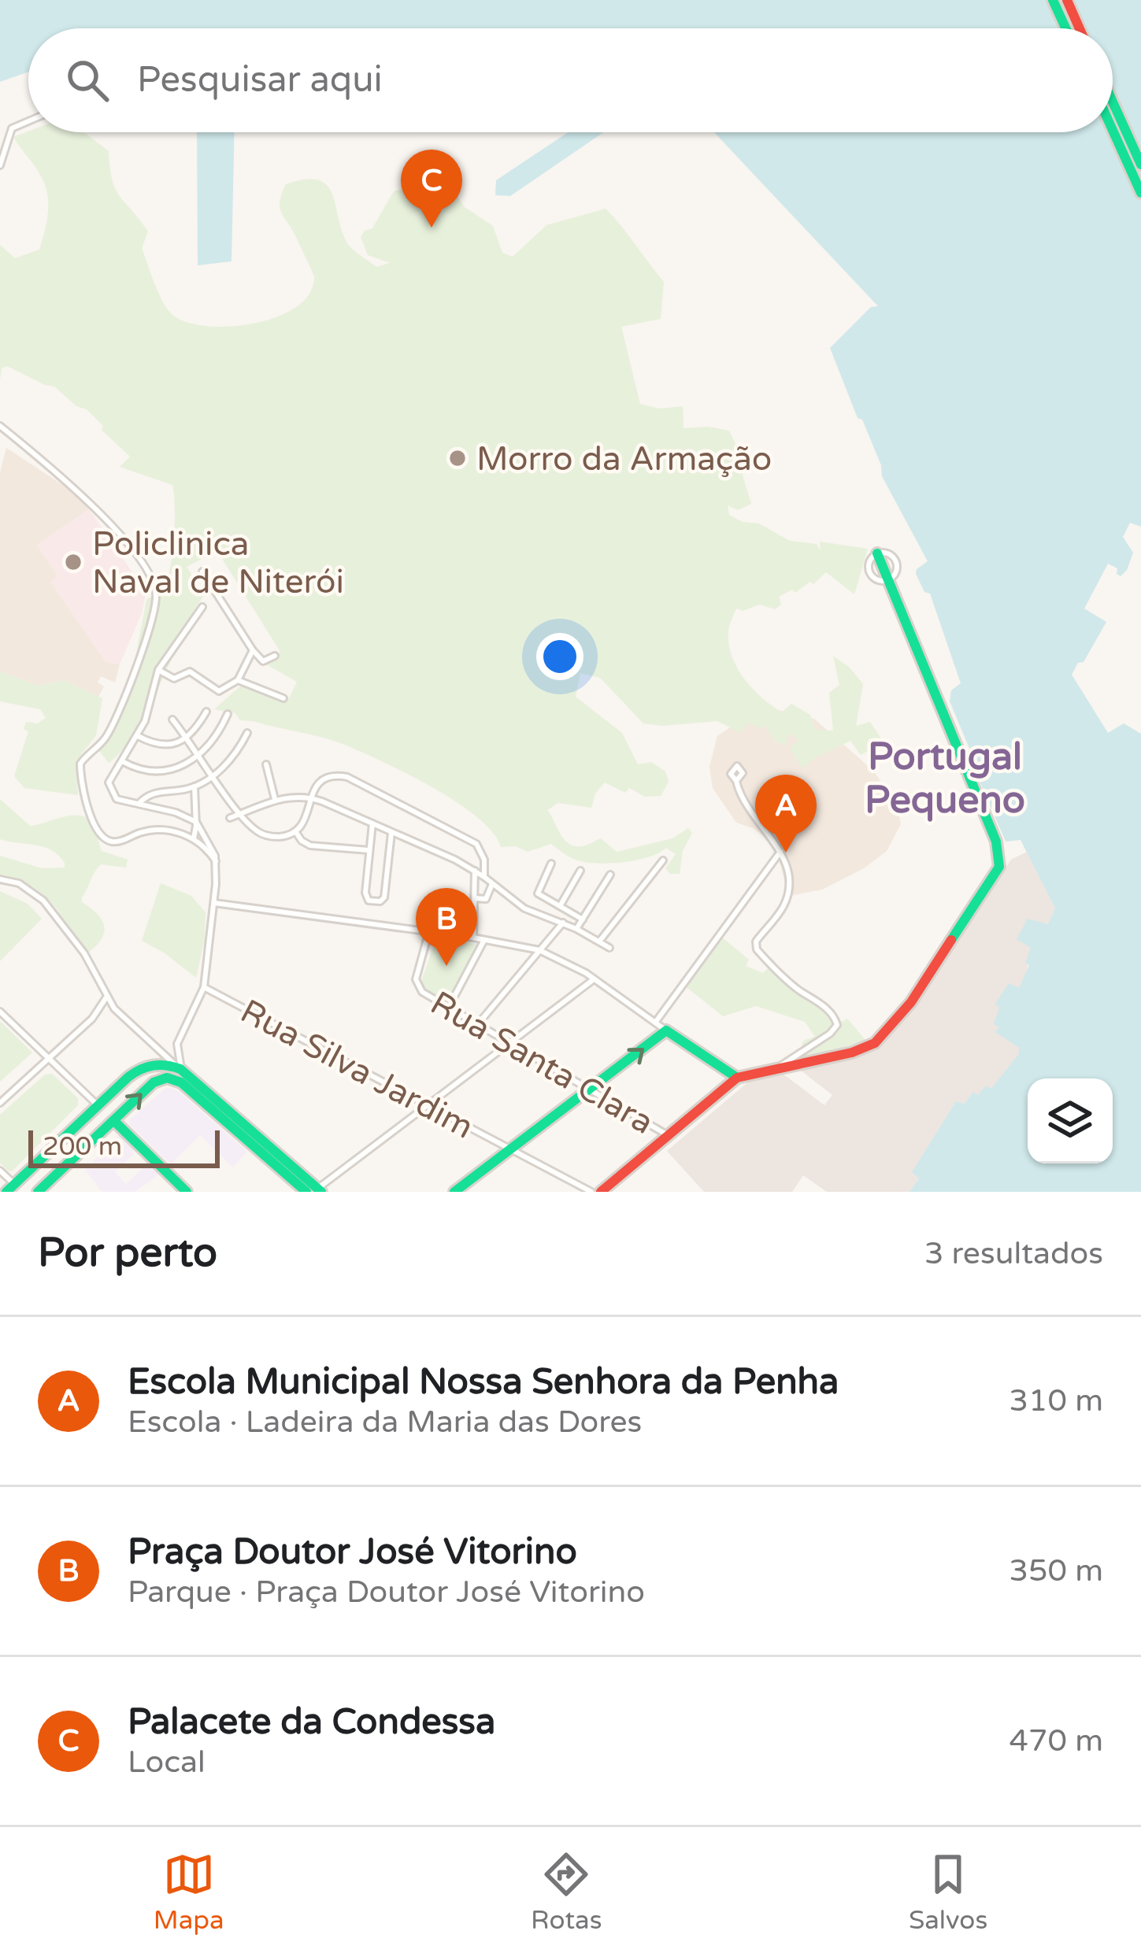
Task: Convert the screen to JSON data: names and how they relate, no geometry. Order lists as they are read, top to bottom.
{
  "streets": {
    "street": ["Rua Santa Clara", "Rua Silva Jardim"]
  },
  "districts": ["Portugal Pequeno"],
  "places": ["Morro da Armação", "Policlinica Naval de Niterói"],
  "scale_bar": "200 m",
  "page": {
    "search": "Pesquisar aqui",
    "pins": ["C", "A", "B"],
    "scale": "200 m",
    "heading": ["Por perto", "3 resultados"],
    "list": [
      {
        "mark": "A",
        "name": "Escola Municipal Nossa Senhora da Penha",
        "note": "Escola · Ladeira da Maria das Dores",
        "value": "310 m"
      },
      {
        "mark": "B",
        "name": "Praça Doutor José Vitorino",
        "note": "Parque · Praça Doutor José Vitorino",
        "value": "350 m"
      },
      {
        "mark": "C",
        "name": "Palacete da Condessa",
        "note": "Local",
        "value": "470 m"
      }
    ],
    "nav": ["Mapa", "Rotas", "Salvos"]
  }
}
